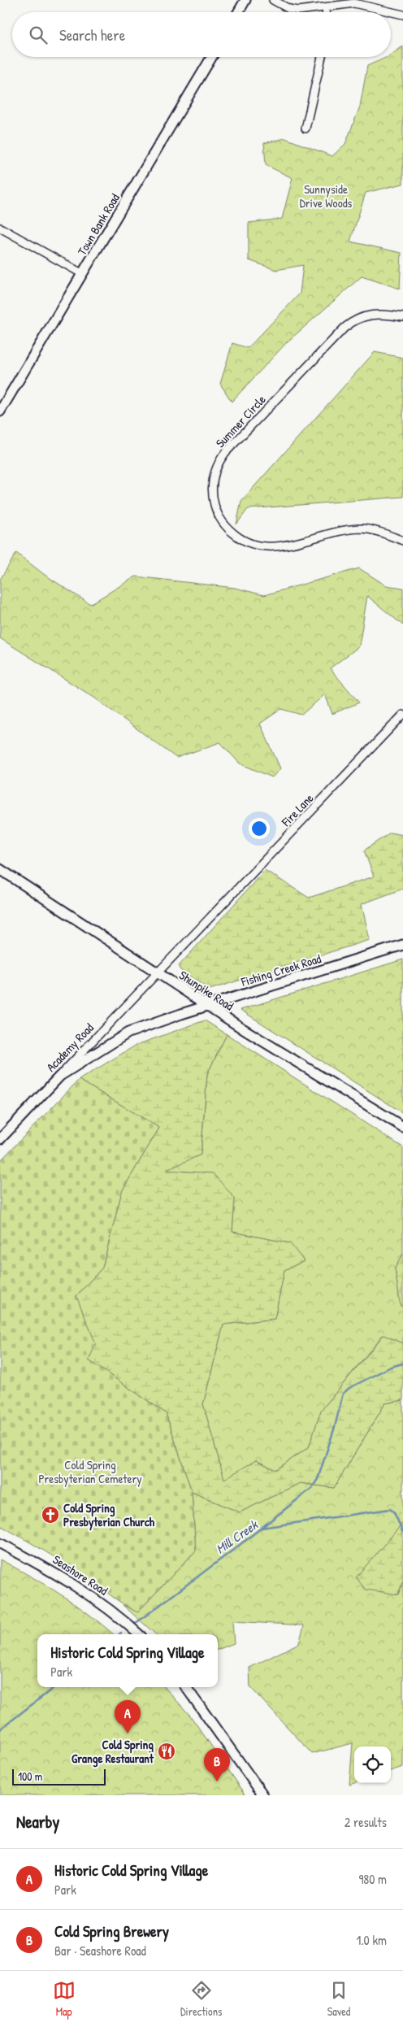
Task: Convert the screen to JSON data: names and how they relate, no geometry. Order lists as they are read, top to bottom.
{
  "streets": {
    "street": [
      "Town Bank Road",
      "Summer Circle",
      "Fire Lane",
      "Fishing Creek Road",
      "Shunpike Road",
      "Academy Road",
      "Seashore Road"
    ]
  },
  "crossings": [
    ["Fire Lane", "Shunpike Road"],
    ["Fire Lane", "Academy Road"],
    ["Fishing Creek Road", "Shunpike Road"],
    ["Fishing Creek Road", "Academy Road"],
    ["Shunpike Road", "Academy Road"]
  ],
  "water": ["Mill Creek"],
  "parks": ["Sunnyside Drive Woods", "Cold Spring Presbyterian Cemetery"],
  "places": {
    "church": ["Cold Spring Presbyterian Church"],
    "restaurant": ["Cold Spring Grange Restaurant"]
  },
  "scale_bar": "100 m",
  "page": {
    "search": "Search here",
    "popup": ["Historic Cold Spring Village", "Park"],
    "pins": ["A", "B"],
    "scale": "100 m",
    "heading": ["Nearby", "2 results"],
    "list": [
      {
        "mark": "A",
        "name": "Historic Cold Spring Village",
        "note": "Park",
        "value": "980 m"
      },
      {
        "mark": "B",
        "name": "Cold Spring Brewery",
        "note": "Bar · Seashore Road",
        "value": "1.0 km"
      }
    ],
    "nav": ["Map", "Directions", "Saved"]
  }
}
